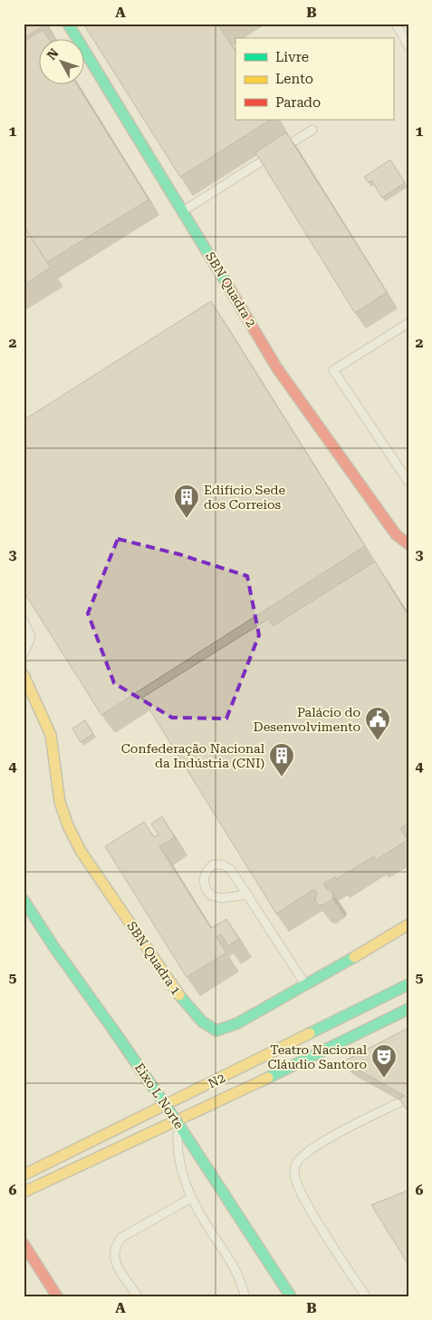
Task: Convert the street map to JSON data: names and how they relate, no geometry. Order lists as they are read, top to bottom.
{
  "streets": {
    "main road": [
      "SBN Quadra 2",
      "SBN Quadra 1",
      "N2",
      "Eixo L Norte"
    ]
  },
  "places": {
    "building": ["Edifício Sede dos Correios", "Confederação Nacional da Indústria (CNI)"],
    "public building": ["Palácio do Desenvolvimento"],
    "theatre": ["Teatro Nacional Cláudio Santoro"]
  },
  "legend": ["Livre", "Lento", "Parado"],
  "north": "top left",
  "grid": {
    "columns": ["A", "B"],
    "rows": [
      "1",
      "2",
      "3",
      "4",
      "5",
      "6"
    ]
  }
}
